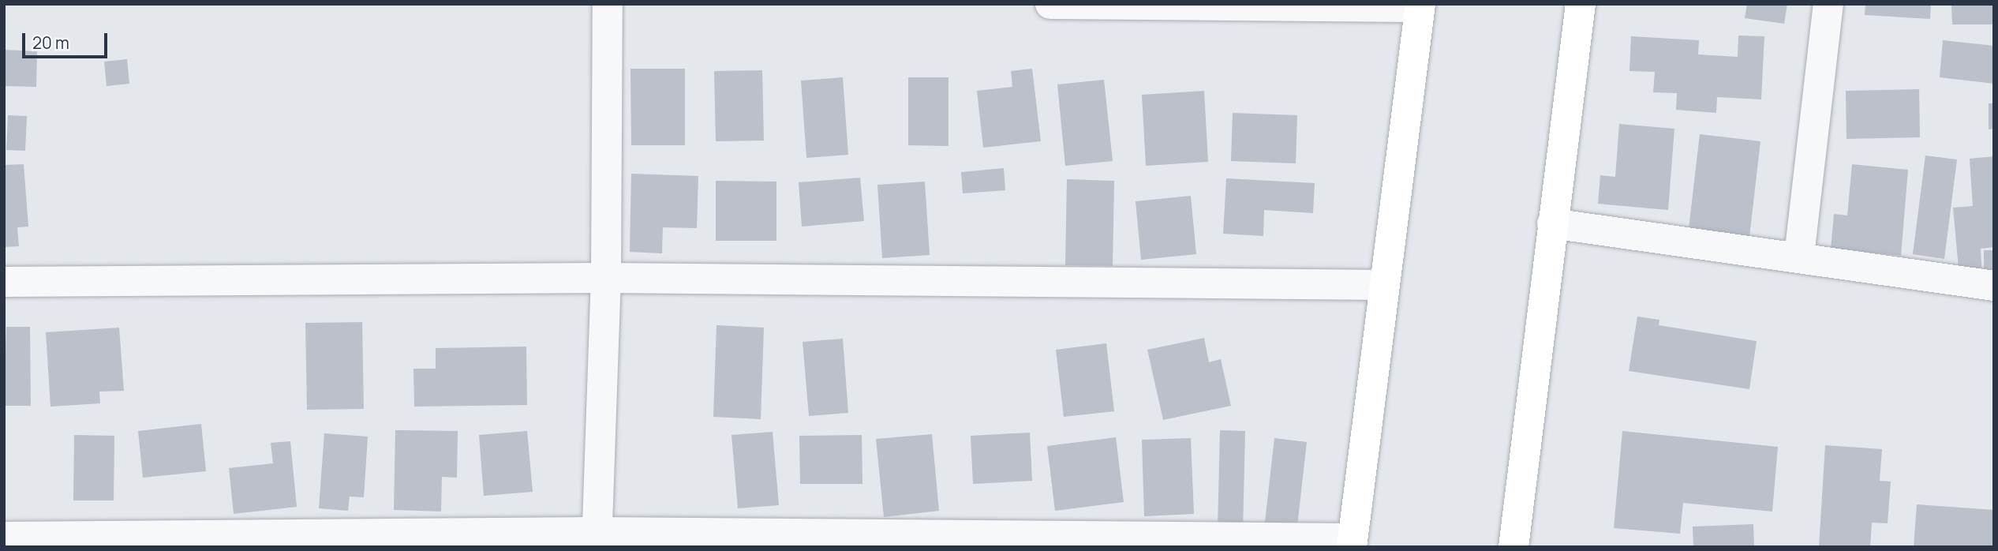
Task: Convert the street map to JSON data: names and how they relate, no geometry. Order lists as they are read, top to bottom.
{
  "scale_bar": "20 m"
}
